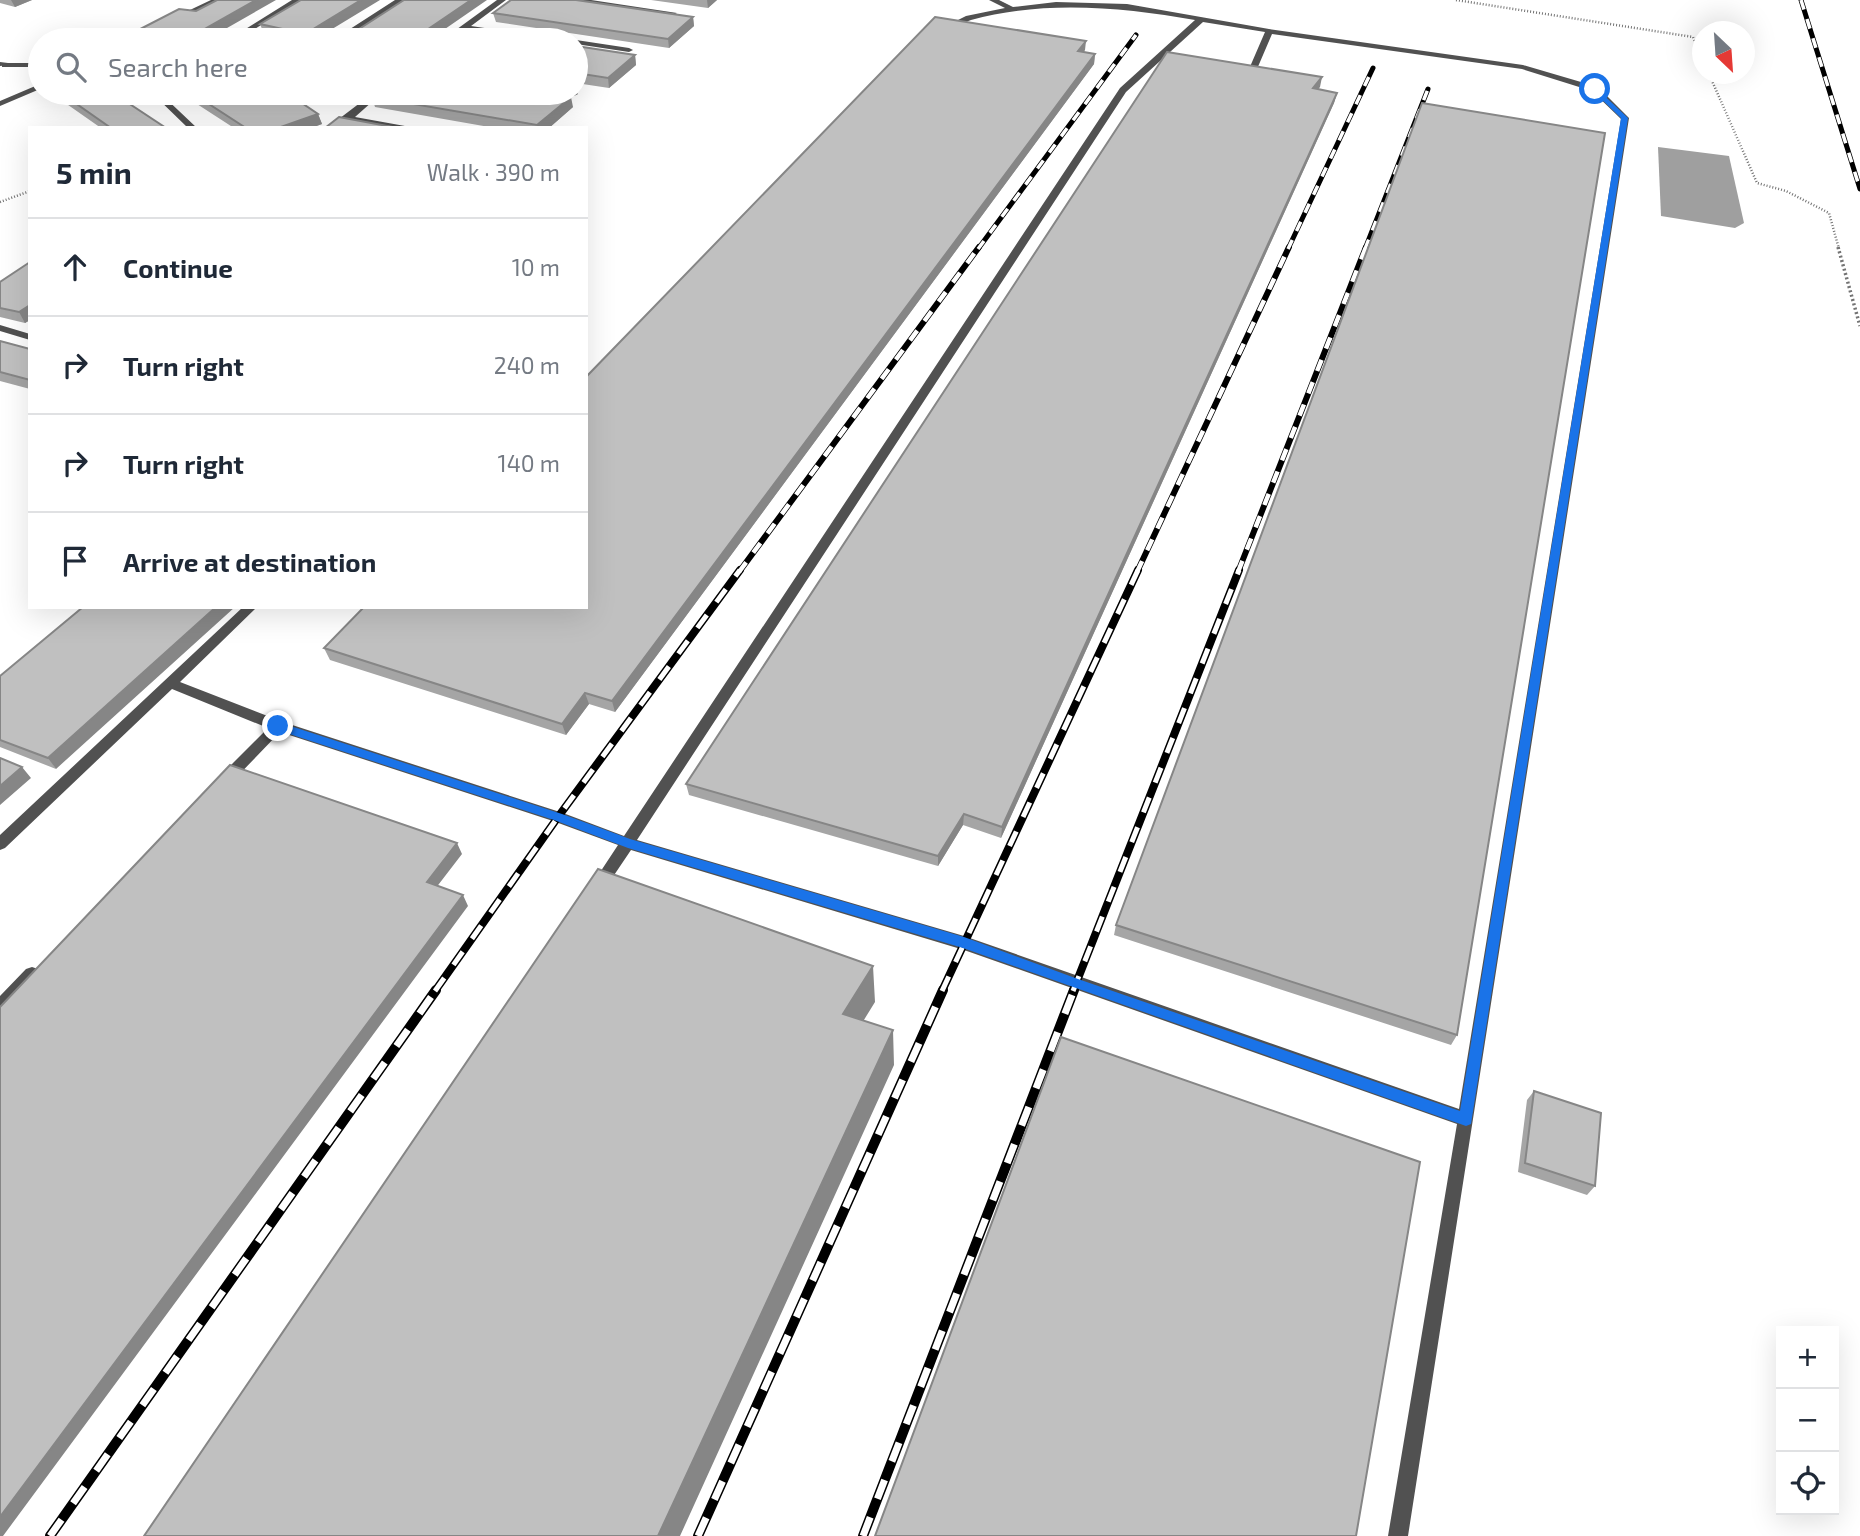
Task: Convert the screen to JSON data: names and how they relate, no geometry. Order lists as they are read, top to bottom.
{
  "north": "bottom right",
  "page": {
    "search": "Search here",
    "heading": ["5 min", "Walk · 390 m"],
    "list": [
      ["Continue", "10 m"],
      ["Turn right", "240 m"],
      ["Turn right", "140 m"],
      "Arrive at destination"
    ],
    "map_buttons": ["+", "−"]
  }
}
